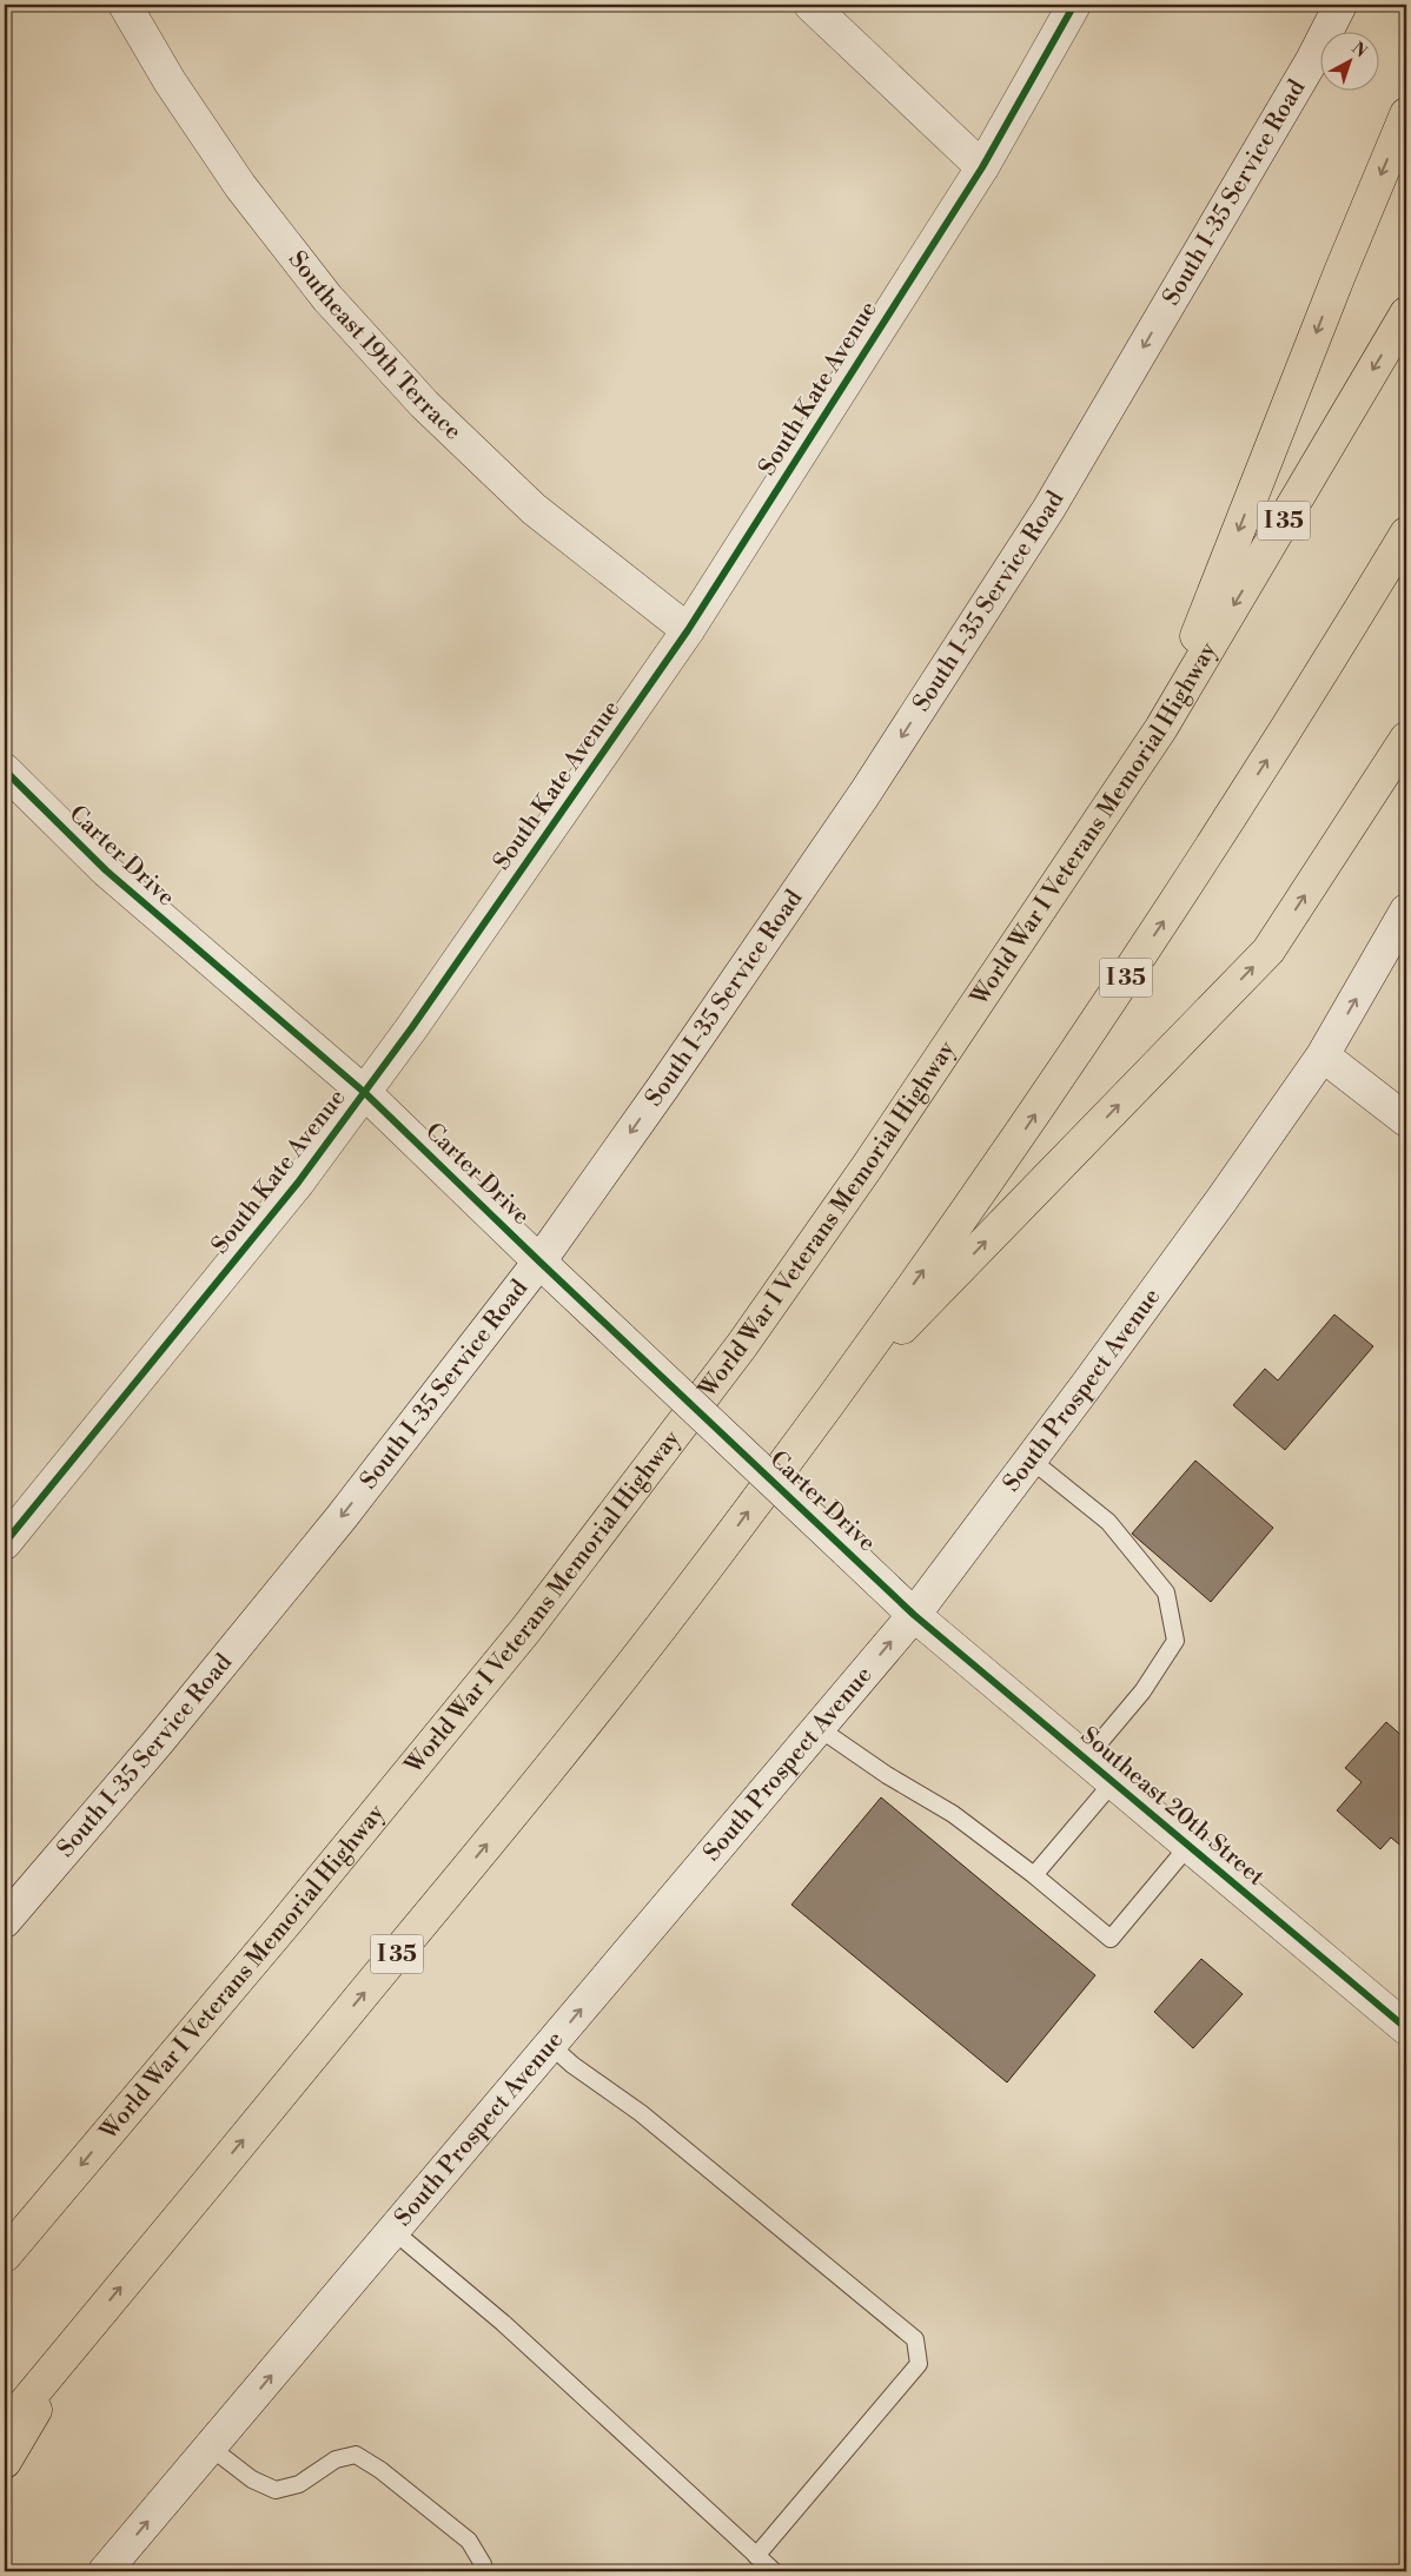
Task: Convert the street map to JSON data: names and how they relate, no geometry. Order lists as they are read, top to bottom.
{
  "streets": {
    "highway": ["I 35", "World War I Veterans Memorial Highway"],
    "street": [
      "South I-35 Service Road",
      "Southeast 19th Terrace",
      "South Kate Avenue",
      "Carter Drive",
      "South Prospect Avenue",
      "Southeast 20th Street"
    ]
  },
  "crossings": [
    ["South I-35 Service Road", "Carter Drive"],
    ["Southeast 19th Terrace", "South Kate Avenue"],
    ["South Kate Avenue", "Carter Drive"],
    ["Carter Drive", "South Prospect Avenue"],
    ["Carter Drive", "Southeast 20th Street"],
    ["South Prospect Avenue", "Southeast 20th Street"]
  ],
  "one_way": ["South I-35 Service Road", "South Prospect Avenue"],
  "north": "top right"
}
